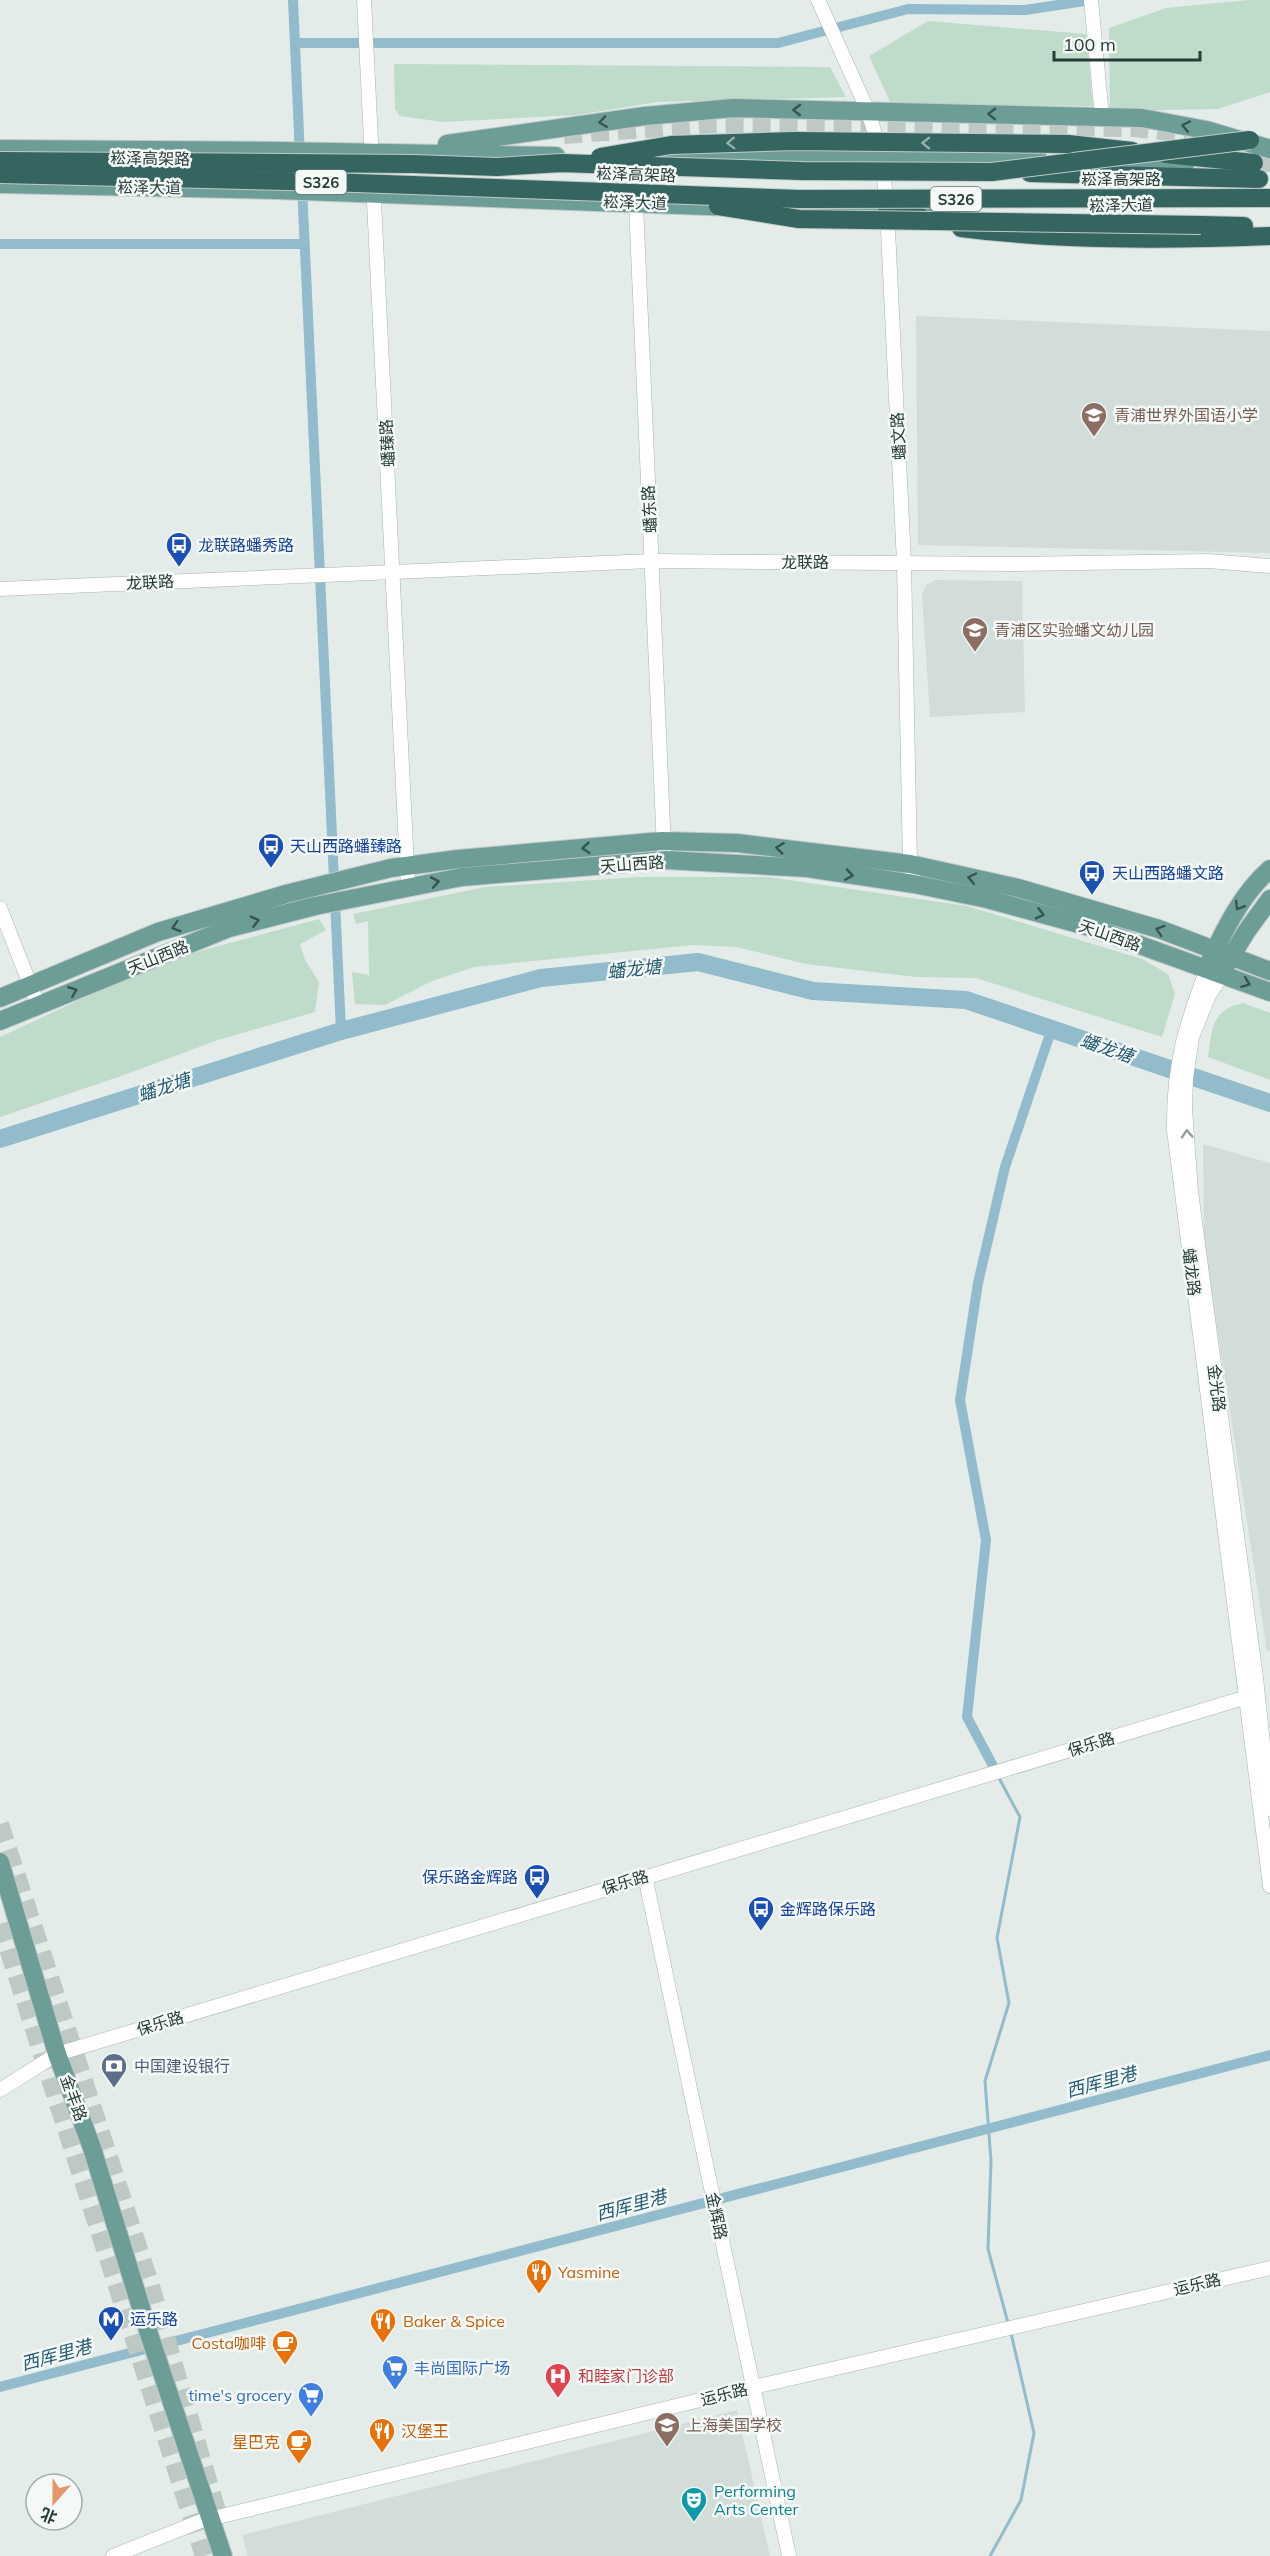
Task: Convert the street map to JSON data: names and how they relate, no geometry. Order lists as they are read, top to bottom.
{
  "streets": {
    "highway": ["崧泽高架路", "S326"],
    "main road": [
      "崧泽大道",
      "天山西路",
      "蟠龙路",
      "金丰路"
    ],
    "street": [
      "蟠文路",
      "蟠臻路",
      "蟠东路",
      "龙联路",
      "保乐路",
      "金辉路",
      "运乐路"
    ]
  },
  "crossings": [
    ["崧泽高架路", "崧泽大道"],
    ["崧泽高架路", "蟠东路"],
    ["崧泽大道", "蟠文路"],
    ["崧泽大道", "蟠臻路"],
    ["崧泽大道", "蟠东路"],
    ["蟠文路", "龙联路"],
    ["蟠文路", "天山西路"],
    ["蟠臻路", "龙联路"],
    ["蟠臻路", "天山西路"],
    ["蟠东路", "龙联路"],
    ["蟠东路", "天山西路"],
    ["天山西路", "蟠龙路"],
    ["蟠龙路", "保乐路"],
    ["保乐路", "金丰路"],
    ["保乐路", "金辉路"],
    ["金丰路", "运乐路"],
    ["金辉路", "运乐路"]
  ],
  "water": ["蟠龙塘", "西厍里港"],
  "places": {
    "school or university": ["青浦世界外国语小学", "青浦区实验蟠文幼儿园", "上海美国学校"],
    "bus stop": [
      "龙联路蟠秀路",
      "天山西路蟠臻路",
      "天山西路蟠文路",
      "保乐路金辉路",
      "金辉路保乐路"
    ],
    "bank": ["中国建设银行"],
    "restaurant": ["Yasmine", "Baker & Spice", "汉堡王"],
    "metro station": ["运乐路"],
    "cafe": ["Costa咖啡", "星巴克"],
    "supermarket": ["丰尚国际广场", "time's grocery"],
    "hospital": ["和睦家门诊部"],
    "theatre": ["Performing Arts Center"]
  },
  "scale_bar": "100 m",
  "north": "bottom"
}
